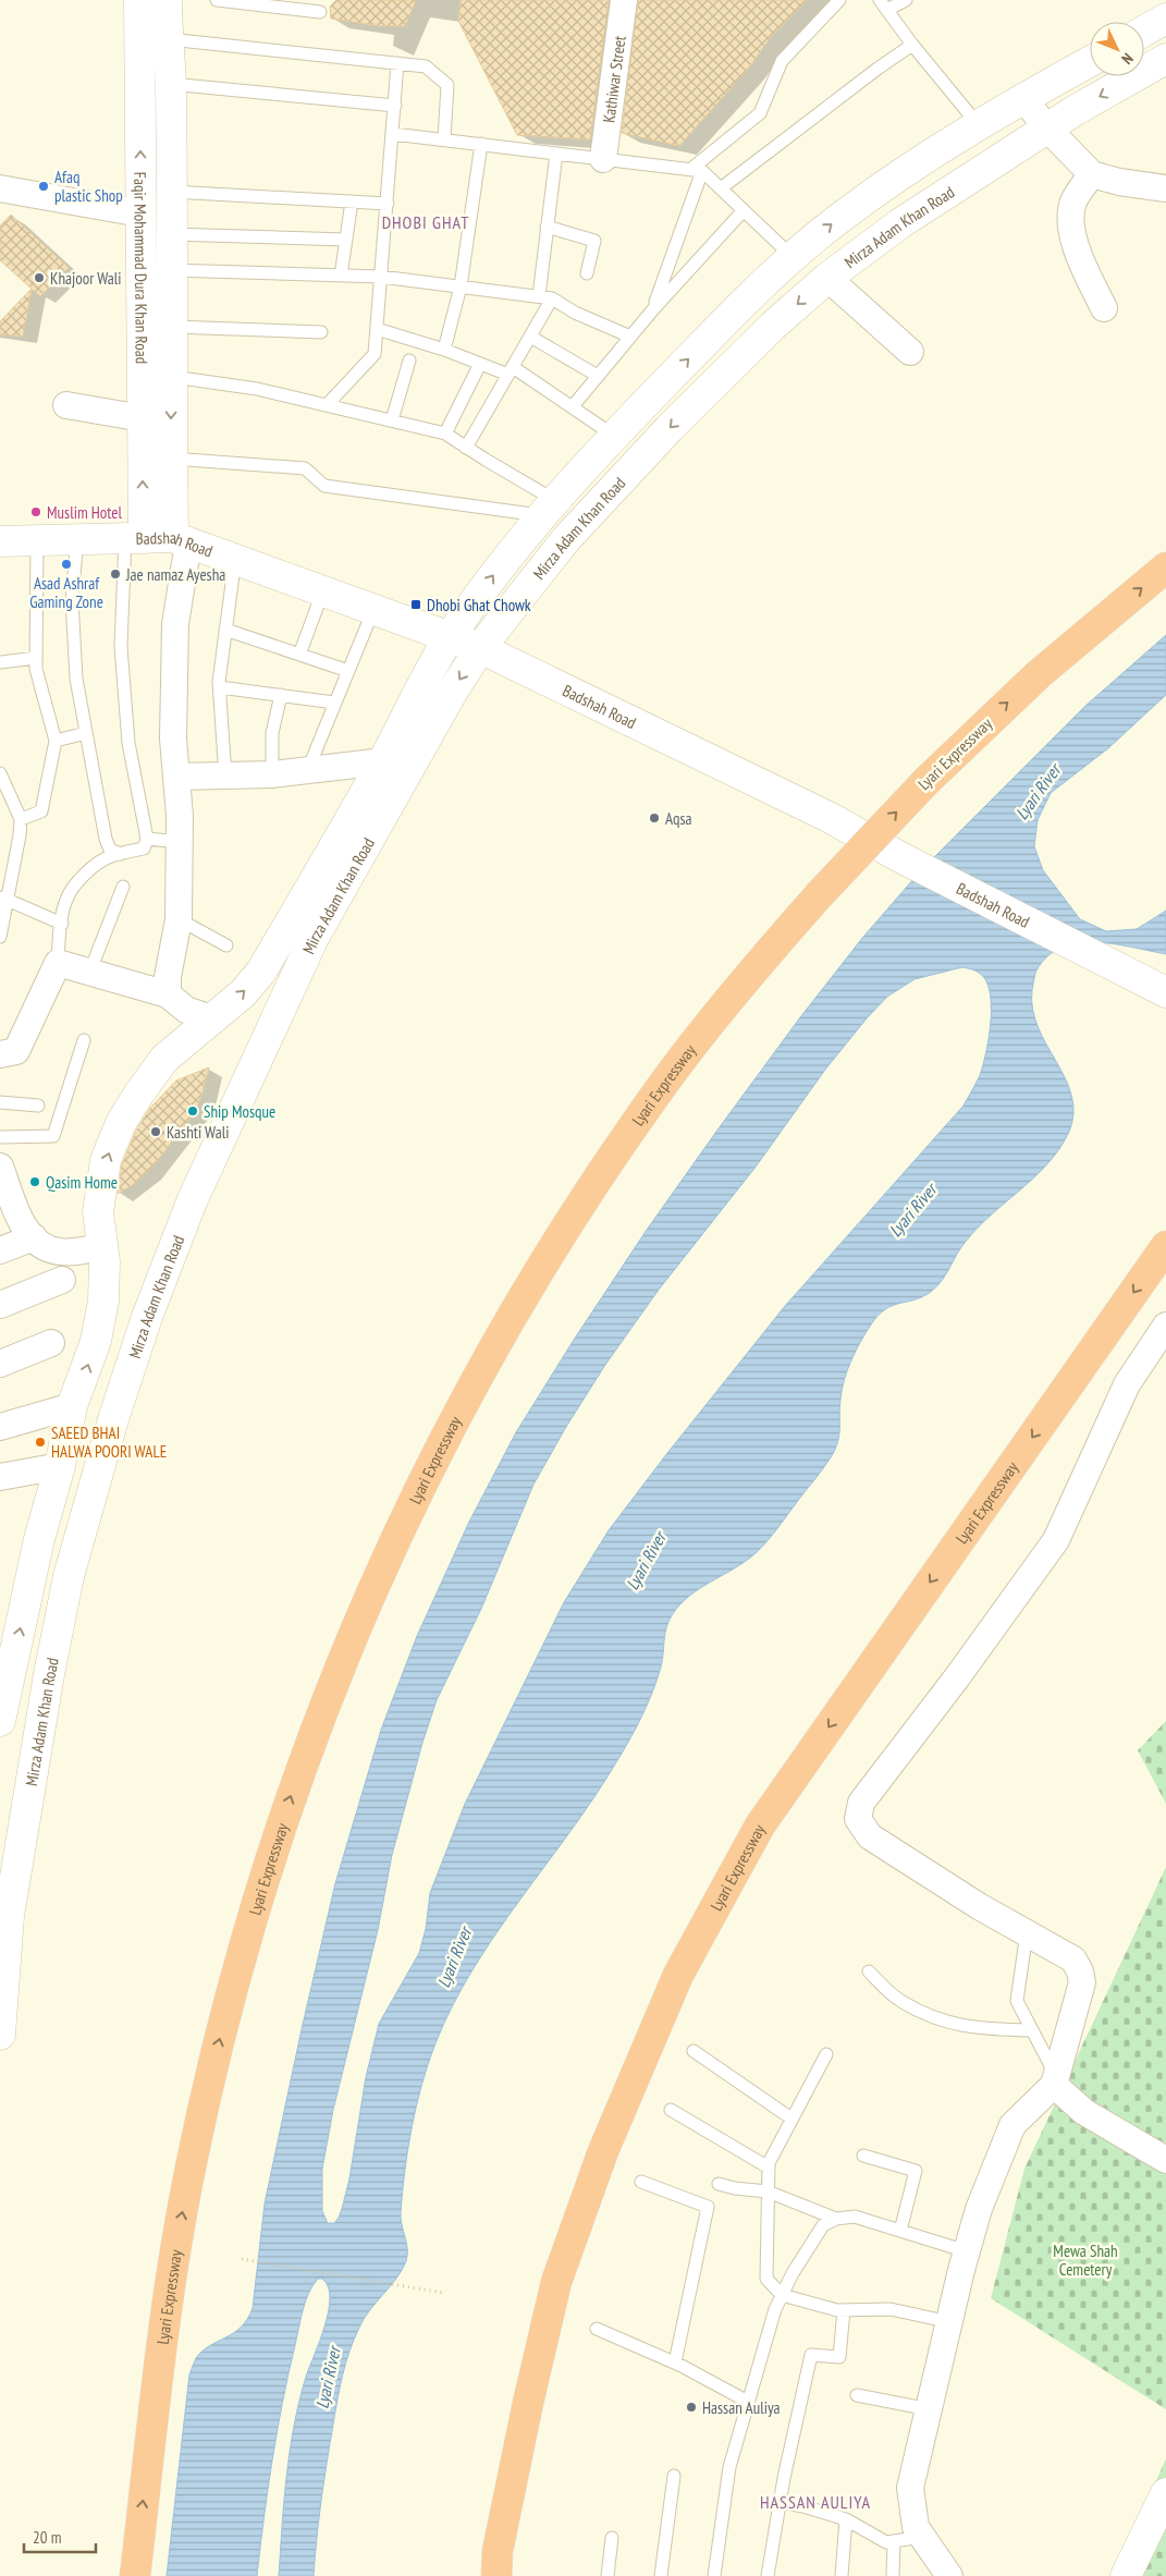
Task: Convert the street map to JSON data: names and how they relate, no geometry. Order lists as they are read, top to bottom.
{
  "streets": {
    "highway": ["Lyari Expressway"],
    "main road": ["Mirza Adam Khan Road", "Faqir Mohammad Dura Khan Road", "Badshah Road"],
    "street": ["Kathiwar Street"]
  },
  "crossings": [
    ["Mirza Adam Khan Road", "Badshah Road"],
    ["Faqir Mohammad Dura Khan Road", "Badshah Road"]
  ],
  "districts": ["DHOBI GHAT", "HASSAN AULIYA"],
  "water": ["Lyari River"],
  "parks": ["Mewa Shah Cemetery"],
  "places": {
    "other": [
      "Afaq plastic Shop",
      "Khajoor Wali",
      "Muslim Hotel",
      "Asad Ashraf Gaming Zone",
      "Jae namaz Ayesha",
      "Aqsa",
      "Ship Mosque",
      "Kashti Wali",
      "Qasim Home",
      "SAEED BHAI HALWA POORI WALE",
      "Hassan Auliya"
    ],
    "transit": ["Dhobi Ghat Chowk"]
  },
  "scale_bar": "20 m",
  "north": "bottom right"
}
